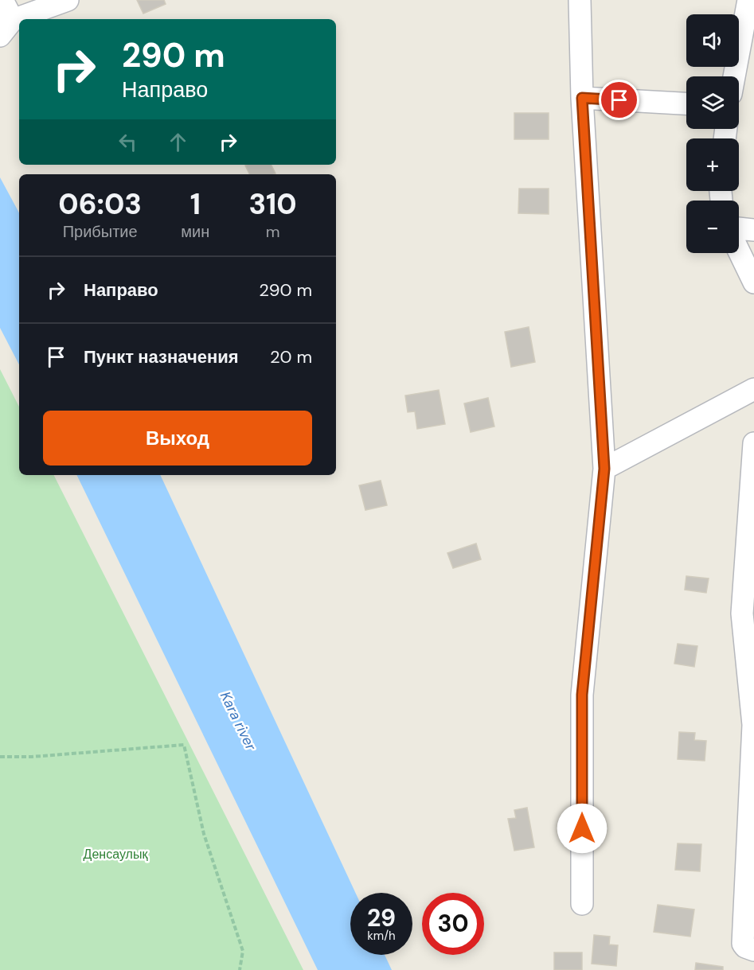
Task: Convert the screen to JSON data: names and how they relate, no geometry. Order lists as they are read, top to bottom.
{
  "water": ["Kara river"],
  "parks": ["Денсаулық"],
  "page": {
    "map_buttons": ["+", "−"],
    "turn": ["290 m", "Направо"],
    "eta": [
      "06:03",
      "Прибытие",
      "1",
      "мин",
      "310",
      "m"
    ],
    "list": [
      {
        "name": "Направо",
        "value": "290 m"
      },
      {
        "name": "Пункт назначения",
        "value": "20 m"
      }
    ],
    "buttons": "Выход",
    "speed": "29 km/h",
    "limit": "30"
  }
}
